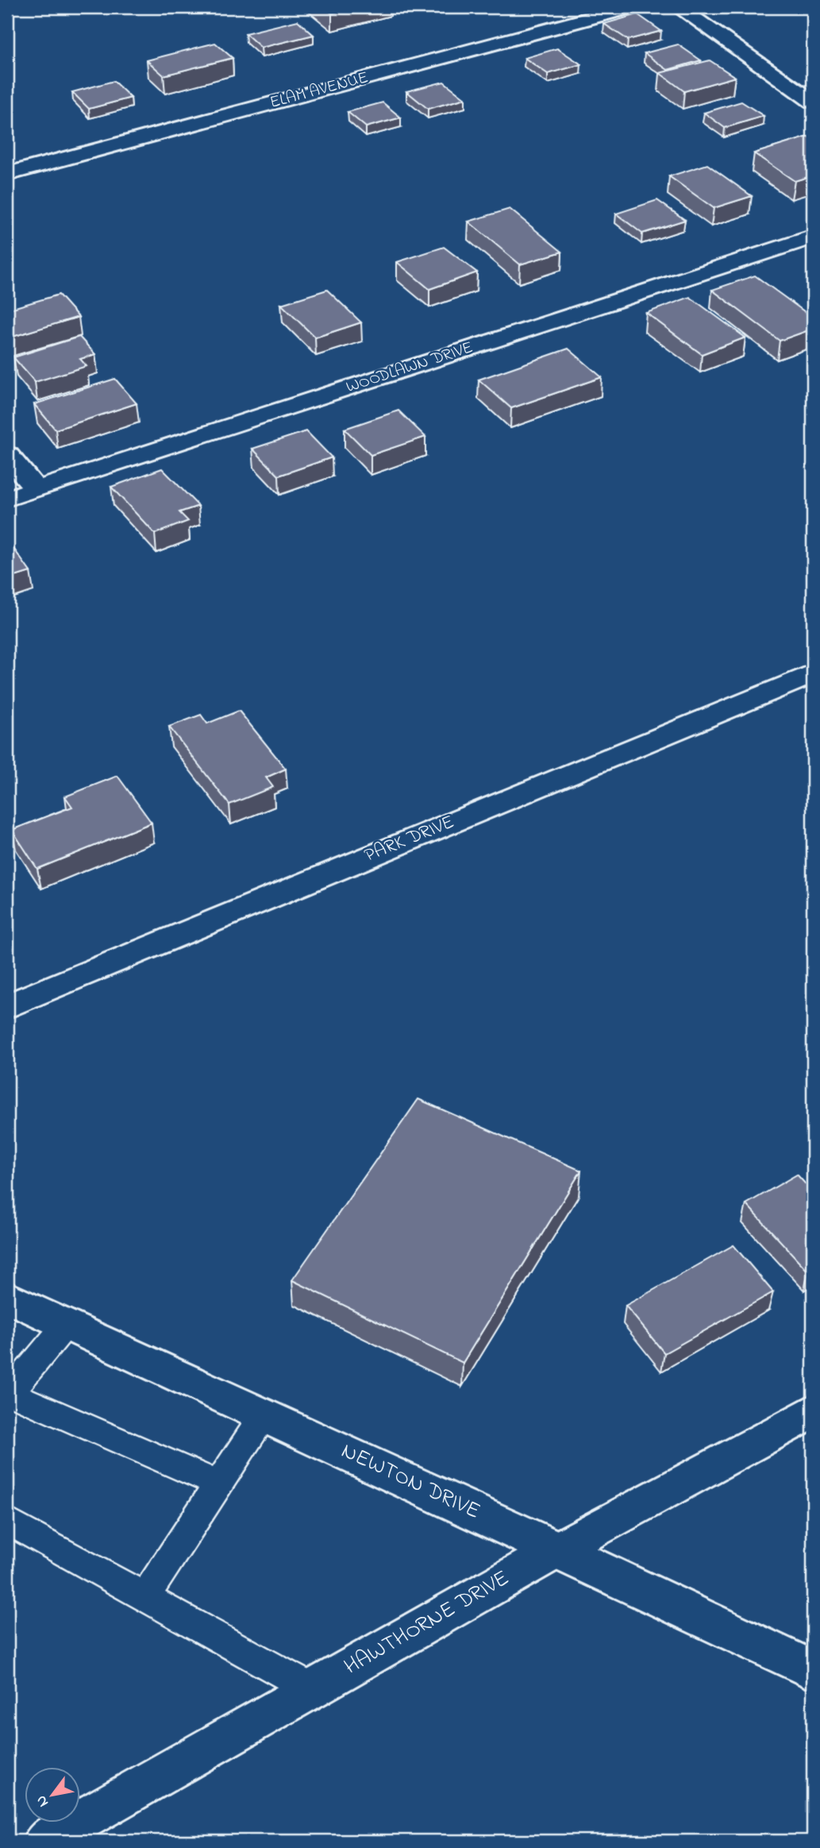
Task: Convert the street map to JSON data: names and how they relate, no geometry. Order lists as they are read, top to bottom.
{
  "streets": {
    "street": [
      "ELAM AVENUE",
      "WOODLAWN DRIVE",
      "PARK DRIVE",
      "NEWTON DRIVE",
      "HAWTHORNE DRIVE"
    ]
  },
  "crossings": [
    ["NEWTON DRIVE", "HAWTHORNE DRIVE"]
  ],
  "north": "bottom left"
}
